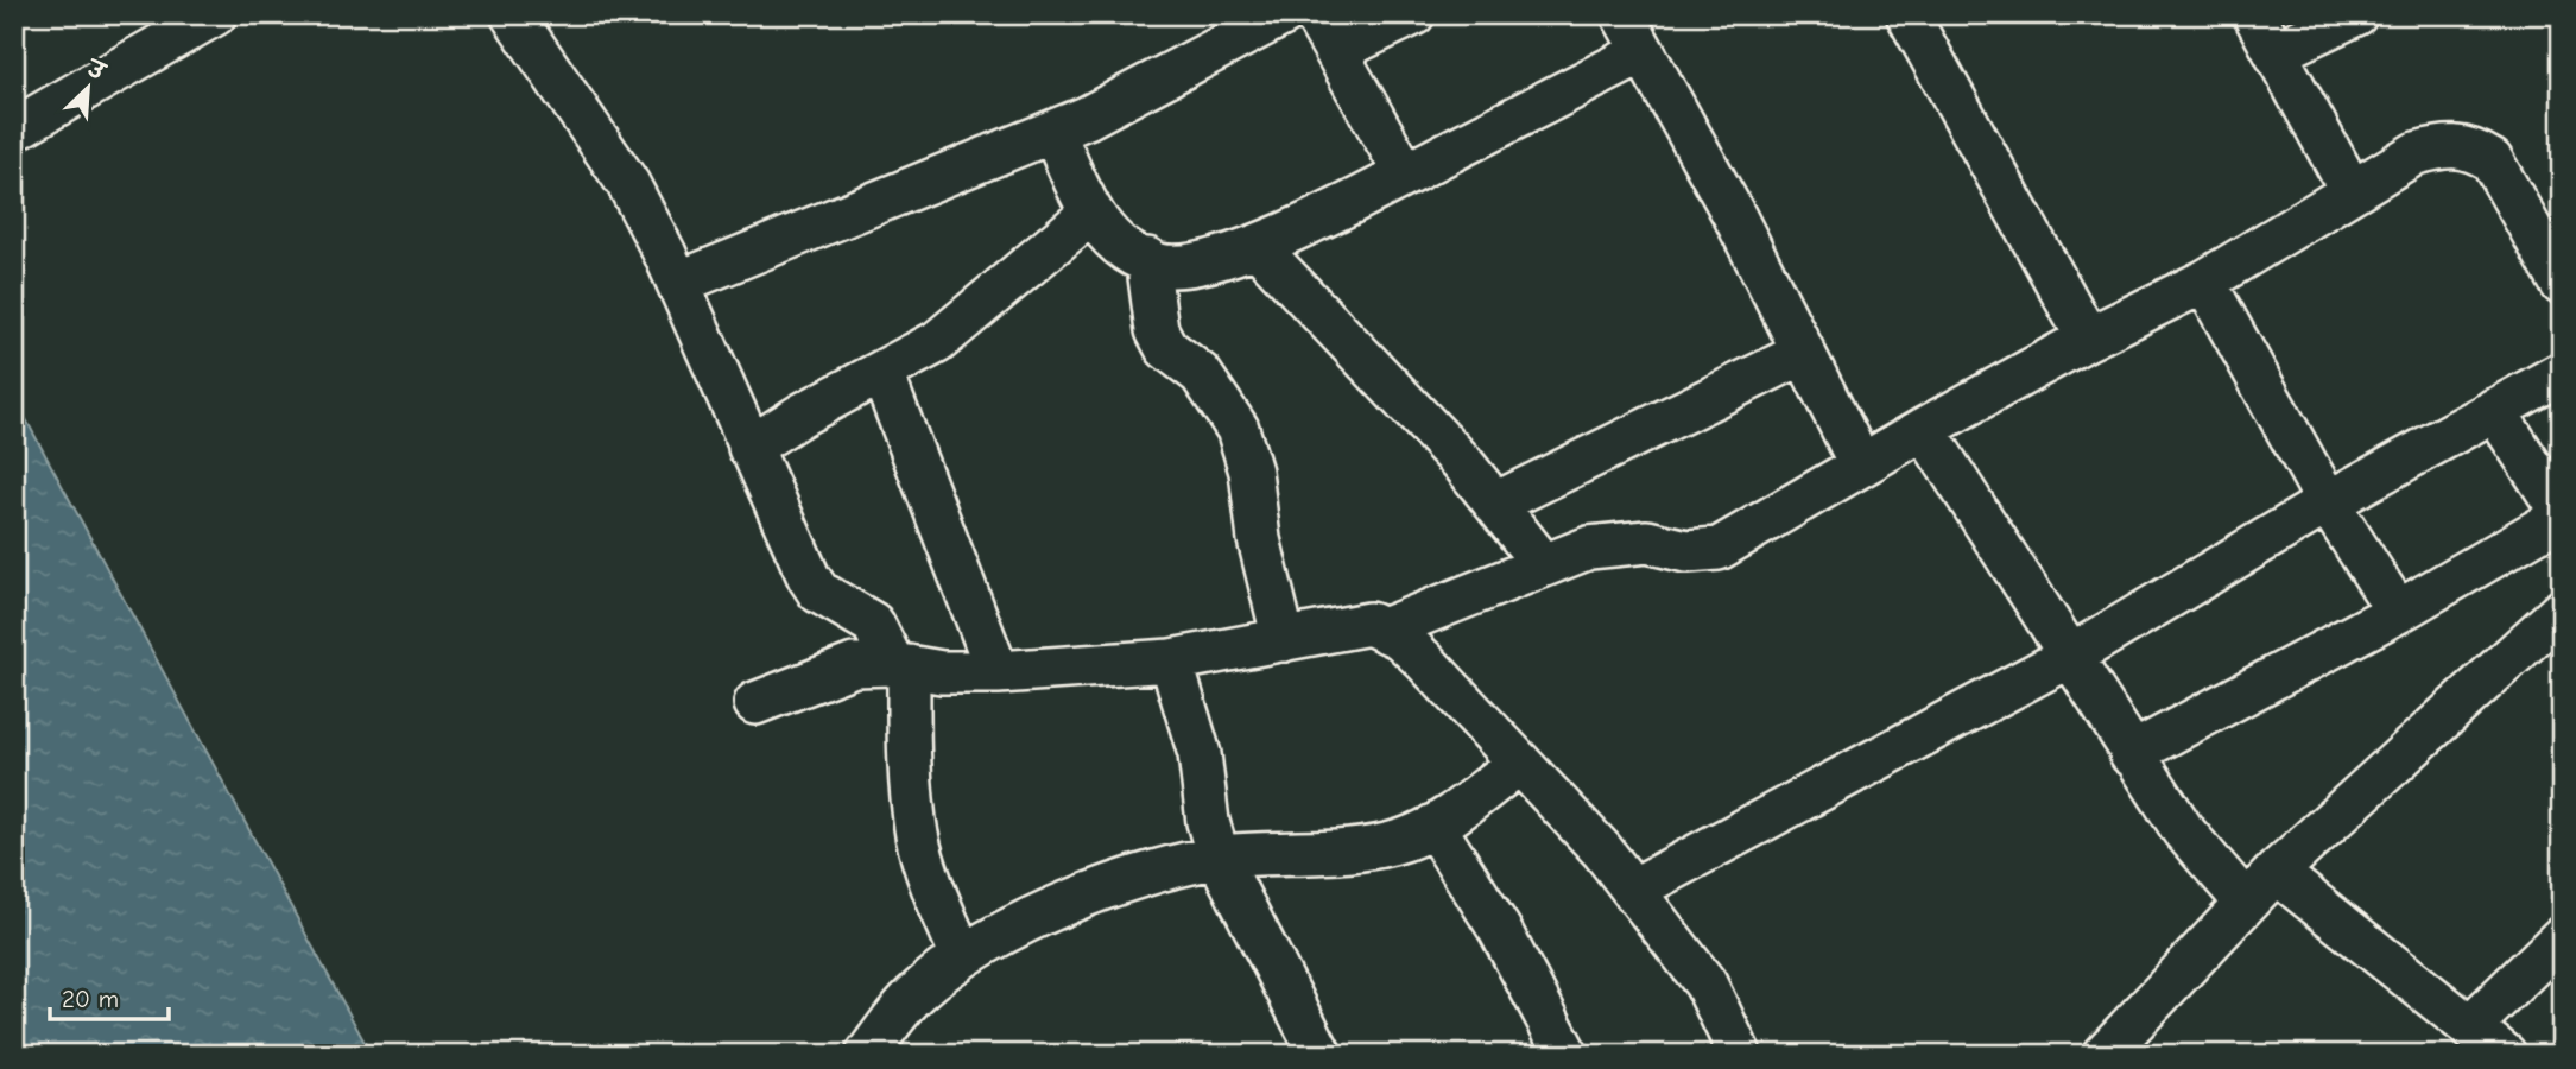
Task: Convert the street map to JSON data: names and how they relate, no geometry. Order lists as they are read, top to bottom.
{
  "scale_bar": "20 m",
  "north": "top right"
}
